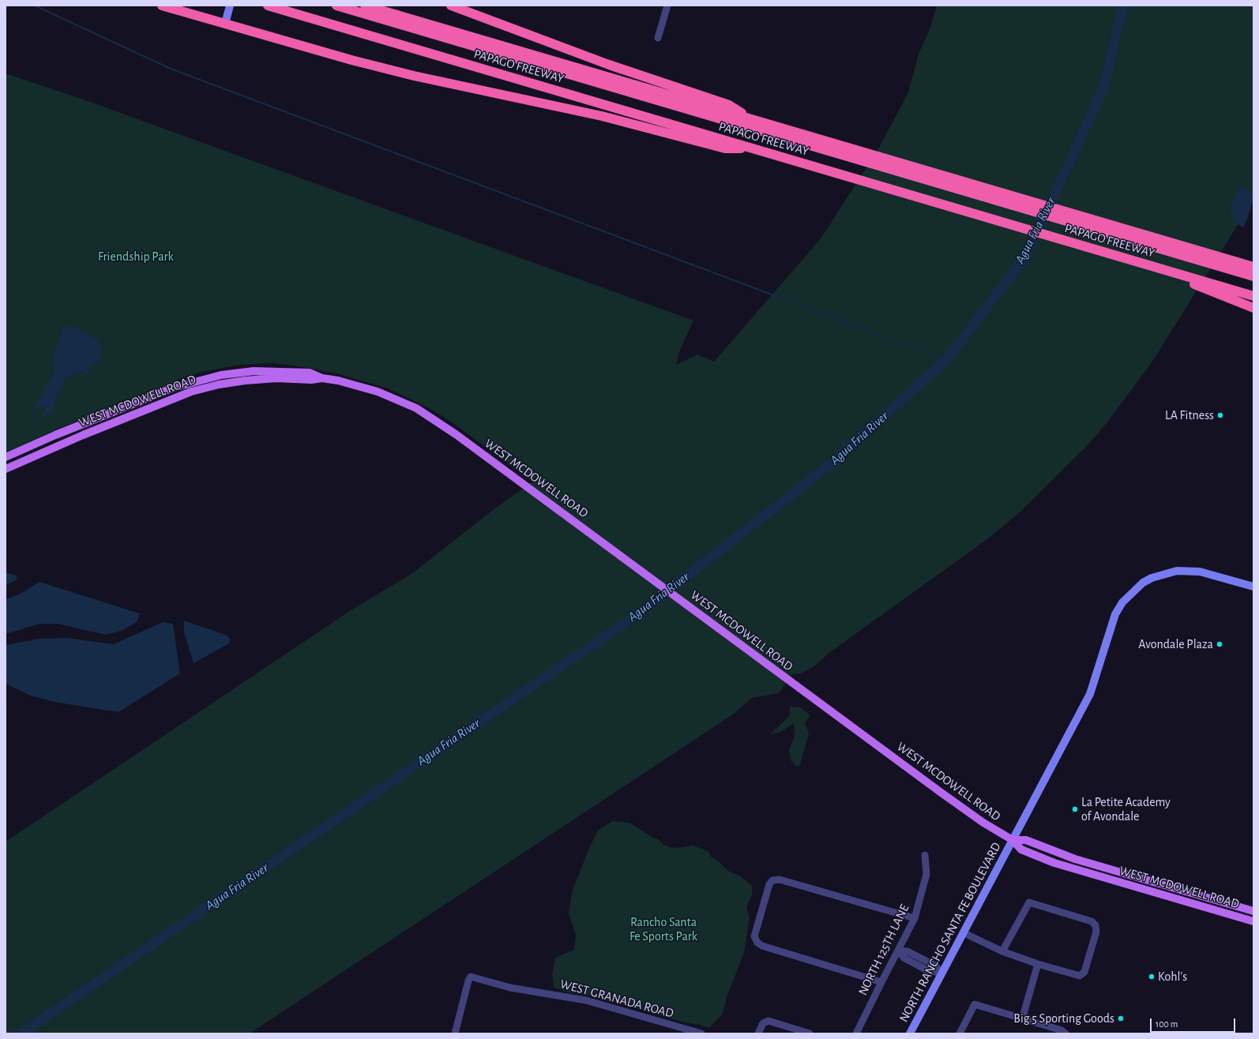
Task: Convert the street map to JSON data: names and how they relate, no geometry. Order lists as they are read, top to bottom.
{
  "streets": {
    "highway": ["PAPAGO FREEWAY"],
    "main road": ["WEST MCDOWELL ROAD"],
    "street": ["NORTH RANCHO SANTA FE BOULEVARD", "NORTH 125TH LANE", "WEST GRANADA ROAD"]
  },
  "crossings": [
    ["WEST MCDOWELL ROAD", "NORTH RANCHO SANTA FE BOULEVARD"]
  ],
  "water": ["Agua Fria River"],
  "parks": ["Friendship Park", "Rancho Santa Fe Sports Park"],
  "places": [
    "LA Fitness",
    "Avondale Plaza",
    "La Petite Academy of Avondale",
    "Kohl's",
    "Big 5 Sporting Goods"
  ],
  "scale_bar": "100 m"
}
